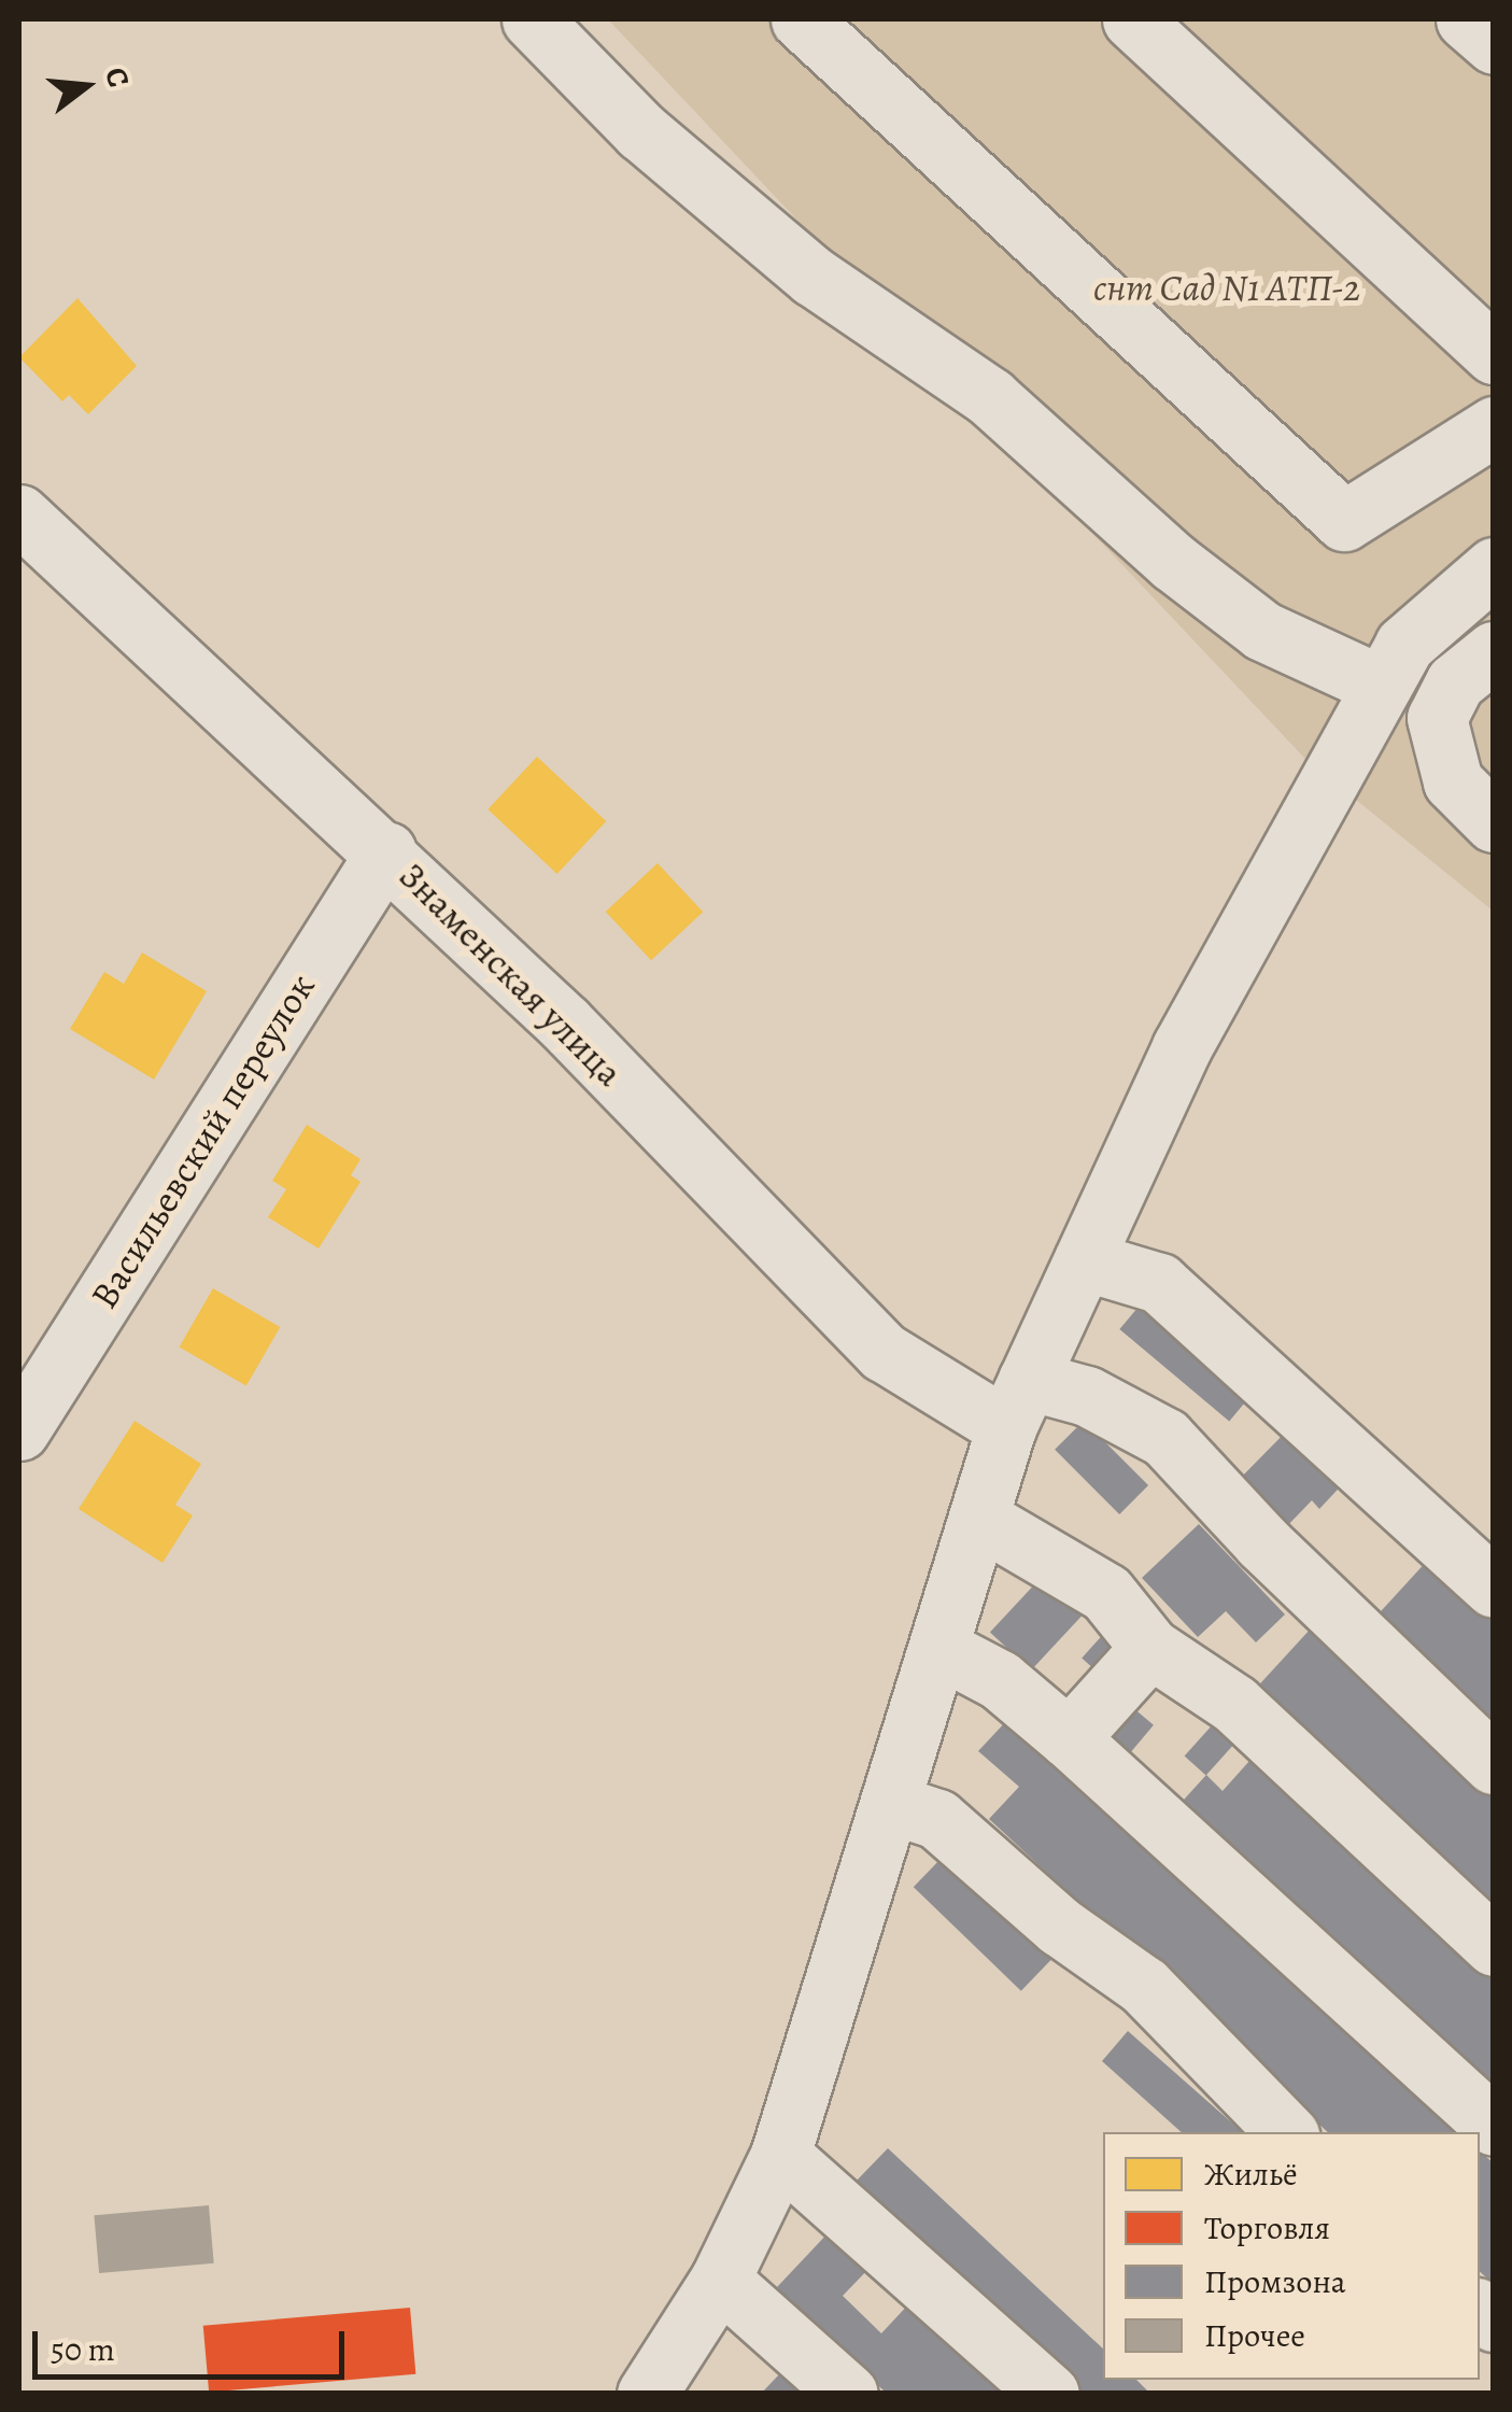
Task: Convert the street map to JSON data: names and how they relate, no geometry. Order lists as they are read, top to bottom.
{
  "streets": {
    "street": ["Знаменская улица", "Васильевский переулок"]
  },
  "crossings": [
    ["Знаменская улица", "Васильевский переулок"]
  ],
  "parks": ["снт Сад N1 АТП-2"],
  "legend": [
    "Жильё",
    "Торговля",
    "Промзона",
    "Прочее"
  ],
  "scale_bar": "50 m",
  "north": "right"
}
